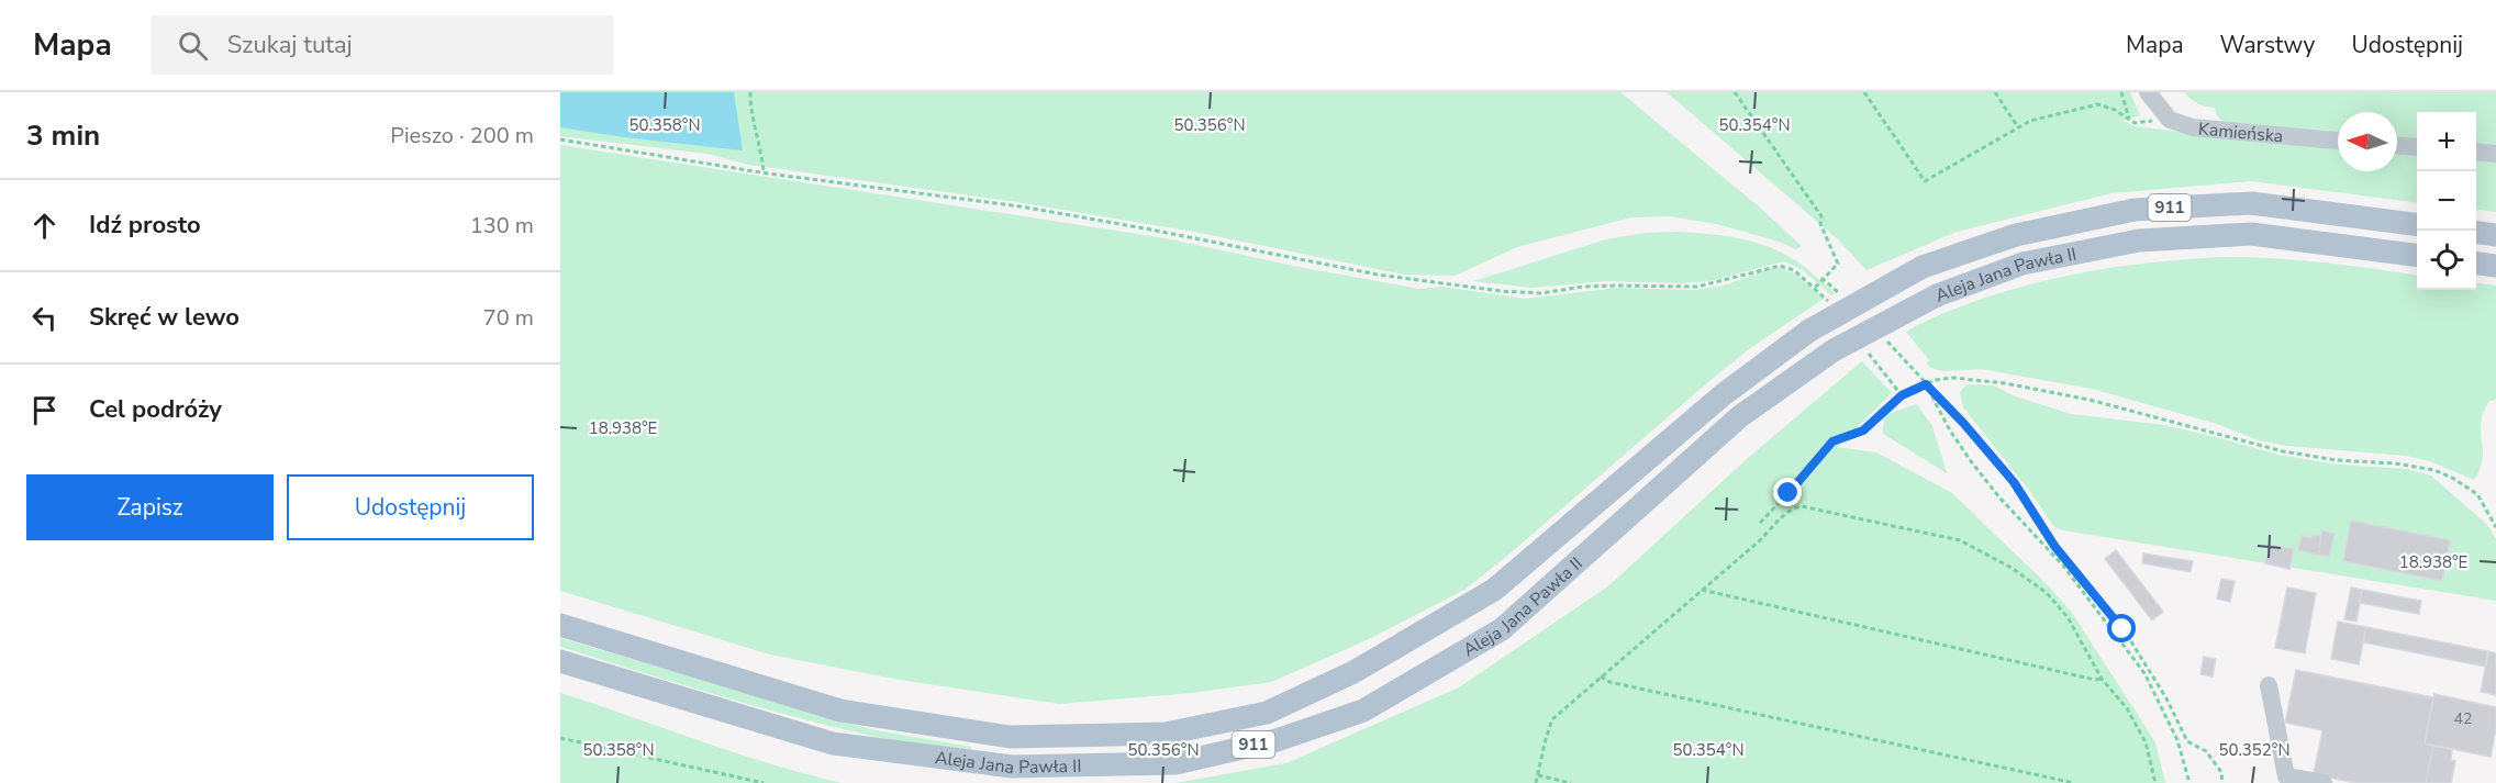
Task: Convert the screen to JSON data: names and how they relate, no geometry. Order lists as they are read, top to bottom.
{
  "streets": {
    "main road": ["911", "Aleja Jana Pawła II"],
    "street": ["Kamieńska"]
  },
  "house_numbers": ["42"],
  "north": "left",
  "page": {
    "header": "Mapa",
    "search": "Szukaj tutaj",
    "nav": ["Mapa", "Warstwy", "Udostępnij"],
    "heading": ["3 min", "Pieszo · 200 m"],
    "map_buttons": ["+", "−"],
    "list": [
      ["Idź prosto", "130 m"],
      ["Skręć w lewo", "70 m"],
      "Cel podróży"
    ],
    "buttons": ["Zapisz", "Udostępnij"]
  },
  "coordinates": [
    "50.358°N",
    "50.356°N",
    "50.354°N",
    "18.938°E",
    "50.352°N"
  ]
}
